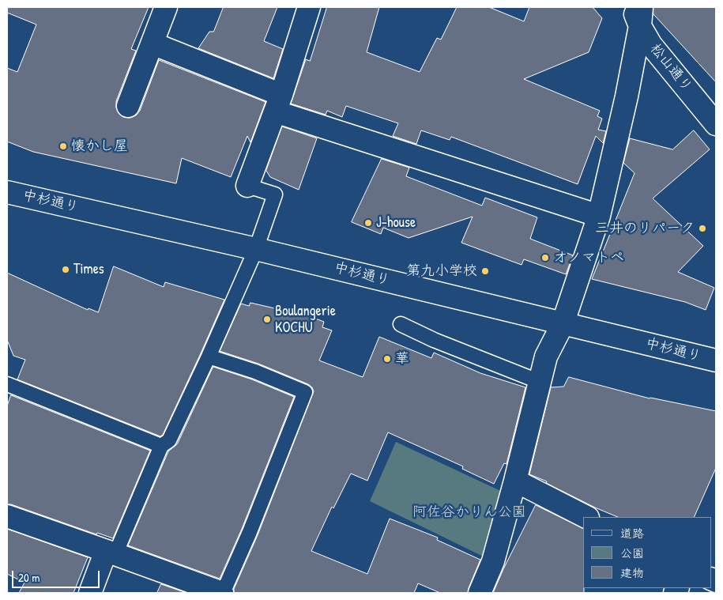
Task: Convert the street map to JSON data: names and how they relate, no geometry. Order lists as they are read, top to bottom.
{
  "streets": {
    "street": ["松山通り", "中杉通り"]
  },
  "parks": ["阿佐谷かりん公園"],
  "places": [
    "懐かし屋",
    "J-house",
    "三井のリパーク",
    "オノマトペ",
    "Times",
    "第九小学校",
    "Boulangerie KOCHU",
    "華"
  ],
  "legend": ["道路", "公園", "建物"],
  "scale_bar": "20 m"
}
